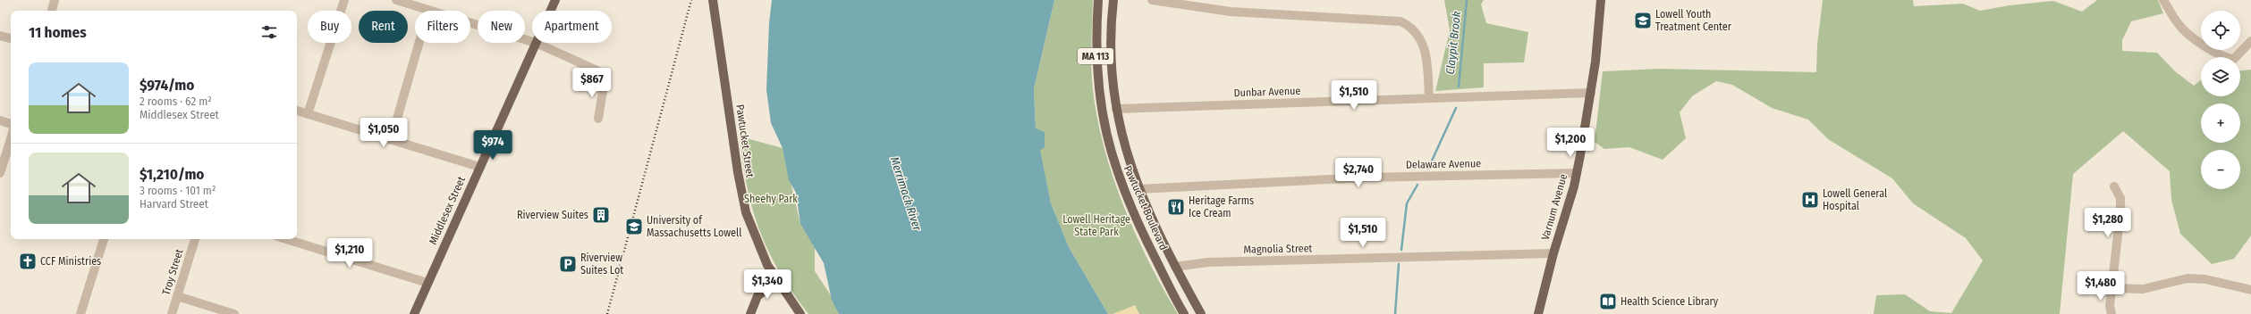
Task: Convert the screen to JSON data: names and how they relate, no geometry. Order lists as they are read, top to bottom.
{
  "streets": {
    "main road": [
      "MA 113",
      "Pawtucket Street",
      "Varnum Avenue",
      "Pawtucket Boulevard",
      "Middlesex Street"
    ],
    "street": [
      "Dunbar Avenue",
      "Delaware Avenue",
      "Magnolia Street",
      "Troy Street"
    ]
  },
  "crossings": [
    ["Dunbar Avenue", "Varnum Avenue"],
    ["Dunbar Avenue", "Pawtucket Boulevard"],
    ["Delaware Avenue", "Varnum Avenue"],
    ["Delaware Avenue", "Pawtucket Boulevard"],
    ["Varnum Avenue", "Magnolia Street"],
    ["Pawtucket Boulevard", "Magnolia Street"]
  ],
  "water": ["Claypit Brook", "Merrimack River"],
  "parks": ["Sheehy Park", "Lowell Heritage State Park"],
  "places": {
    "school or university": ["Lowell Youth Treatment Center", "University of Massachusetts Lowell"],
    "hospital": ["Lowell General Hospital"],
    "restaurant": ["Heritage Farms Ice Cream"],
    "building": ["Riverview Suites"],
    "church": ["CCF Ministries"],
    "parking": ["Riverview Suites Lot"],
    "library": ["Health Science Library"]
  },
  "page": {
    "map_buttons": ["+", "−"],
    "chip": [
      "Buy",
      "Rent",
      "Filters",
      "New",
      "Apartment"
    ],
    "heading": "11 homes",
    "list": [
      {
        "name": "$974/mo",
        "note": "2 rooms · 62 m² · Middlesex Street"
      },
      {
        "name": "$1,210/mo",
        "note": "3 rooms · 101 m² · Harvard Street"
      }
    ],
    "price": [
      "$867",
      "$1,510",
      "$1,050",
      "$1,200",
      "$974",
      "$2,740",
      "$1,280",
      "$1,510",
      "$1,210",
      "$1,340",
      "$1,480"
    ]
  }
}
